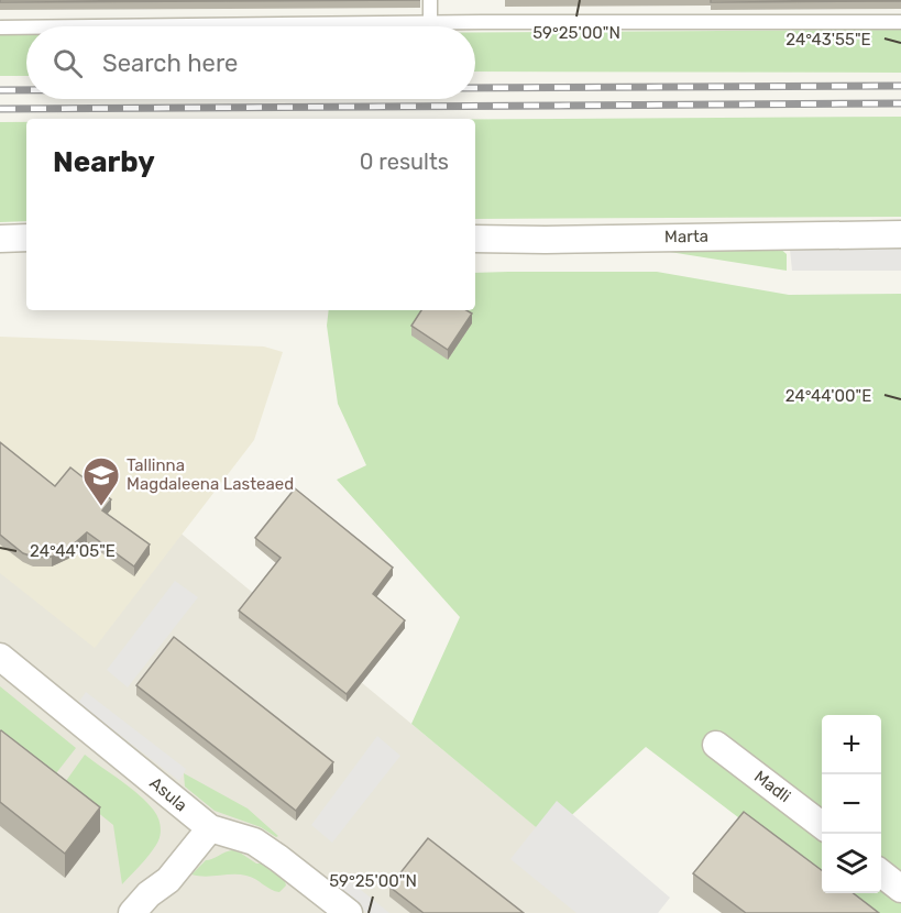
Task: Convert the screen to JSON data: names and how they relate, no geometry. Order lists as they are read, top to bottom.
{
  "streets": {
    "street": ["Marta", "Madli", "Asula"]
  },
  "places": {
    "school or university": ["Tallinna Magdaleena Lasteaed"]
  },
  "page": {
    "search": "Search here",
    "heading": ["Nearby", "0 results"],
    "map_buttons": ["+", "−"]
  },
  "coordinates": [
    "59°25'00\"N",
    "24°43'55\"E",
    "24°44'00\"E",
    "24°44'05\"E"
  ]
}
